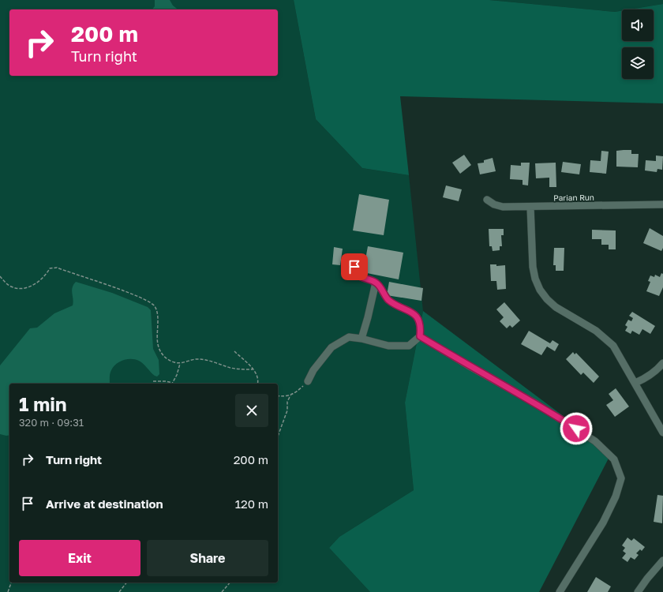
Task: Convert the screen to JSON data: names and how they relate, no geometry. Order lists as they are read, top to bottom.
{
  "streets": {
    "street": ["Parian Run"]
  },
  "page": {
    "turn": ["200 m", "Turn right"],
    "heading": ["1 min", "320 m · 09:31"],
    "list": [
      {
        "name": "Turn right",
        "value": "200 m"
      },
      {
        "name": "Arrive at destination",
        "value": "120 m"
      }
    ],
    "buttons": ["Exit", "Share"]
  }
}
